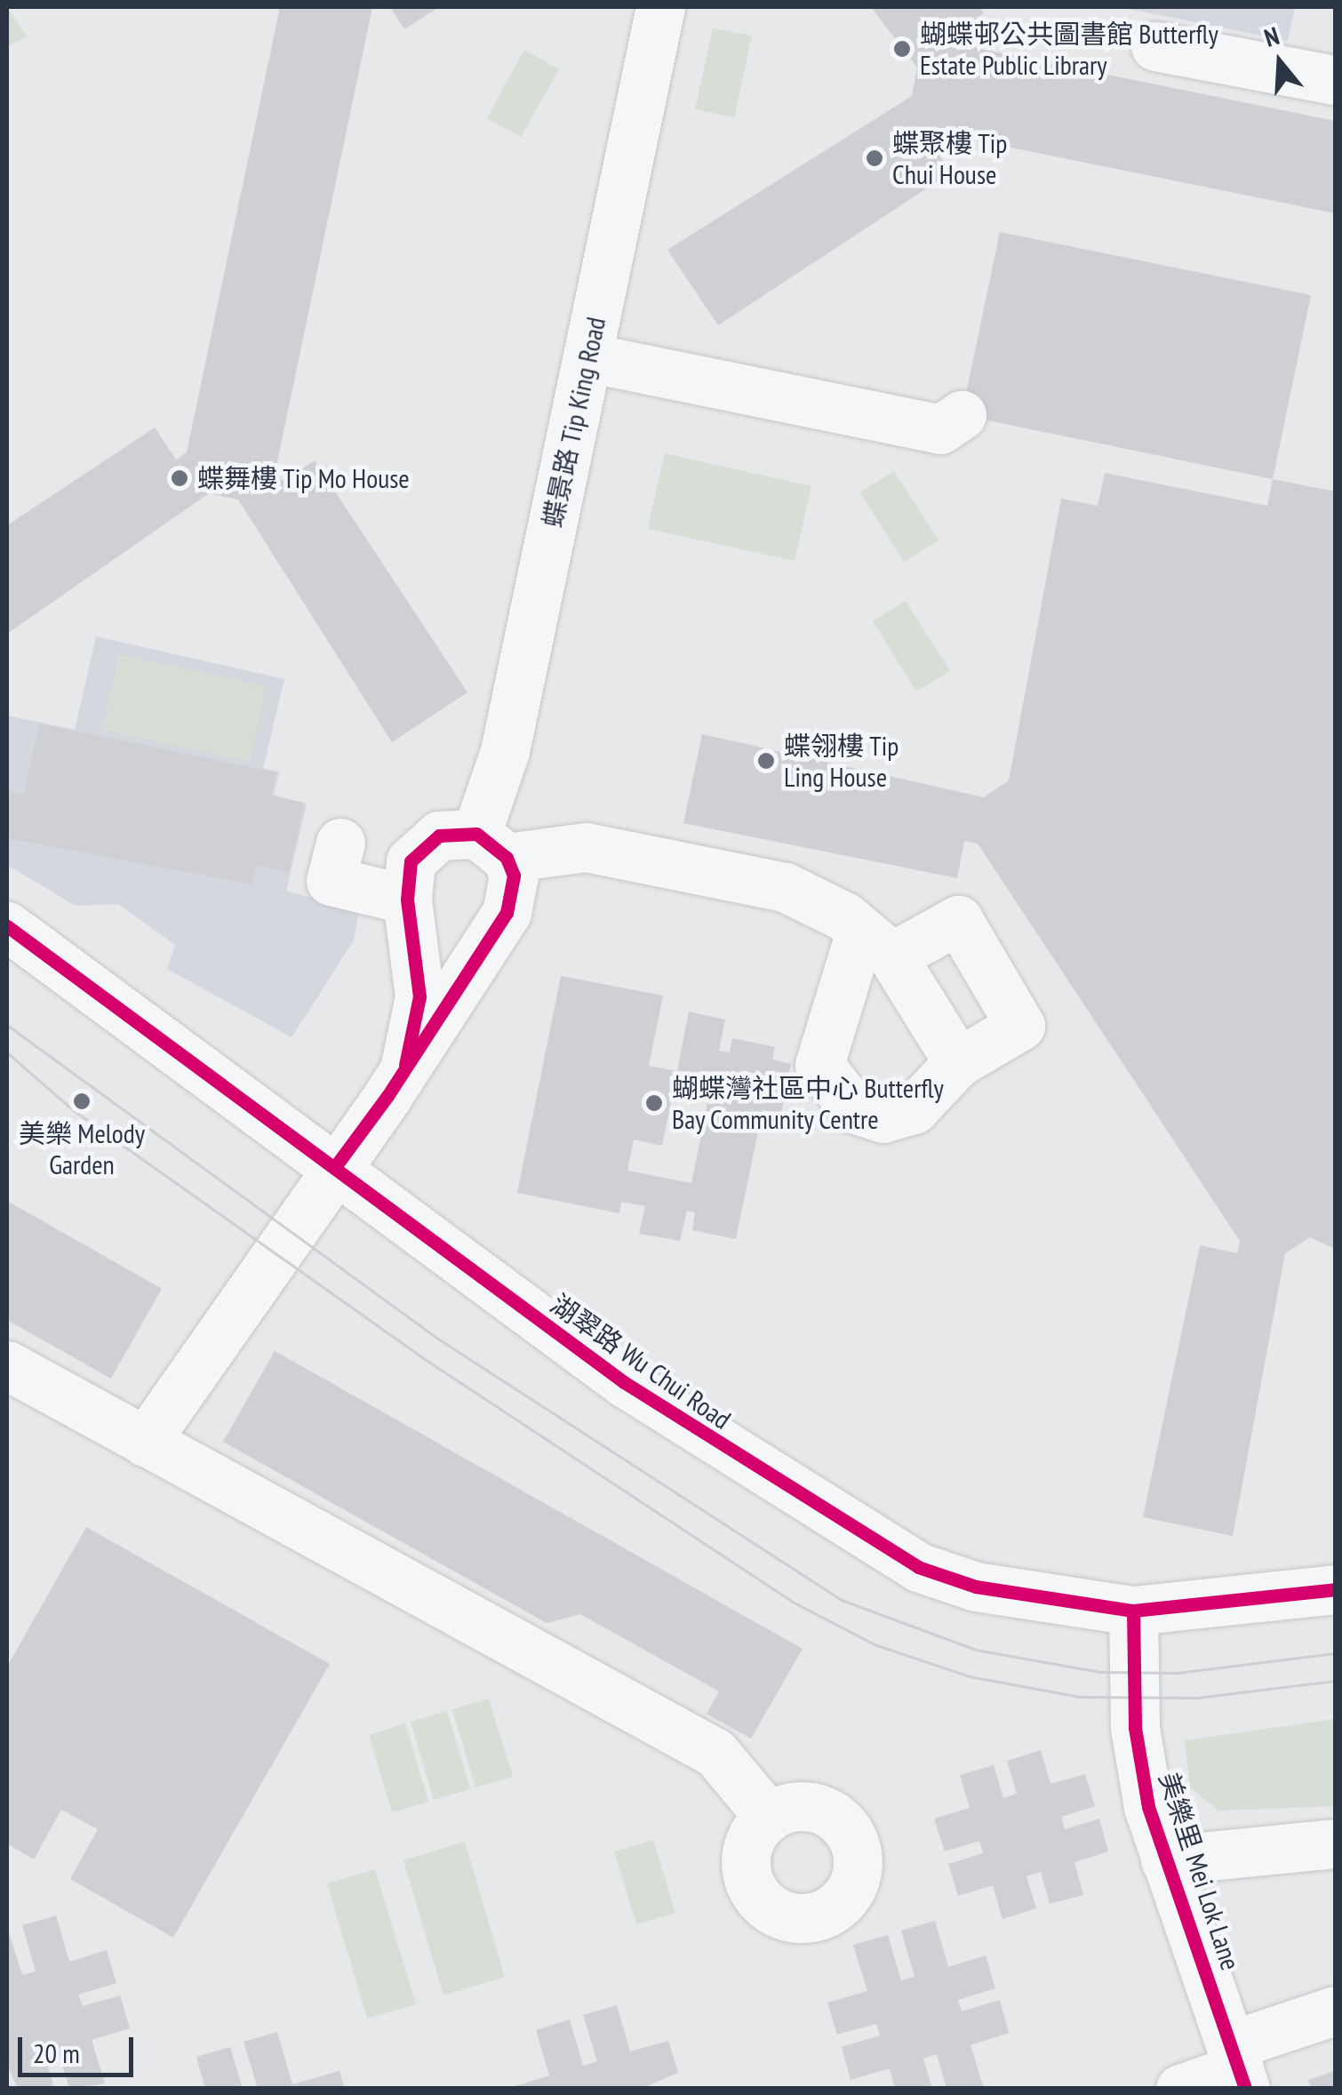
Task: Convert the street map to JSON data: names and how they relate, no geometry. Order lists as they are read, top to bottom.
{
  "streets": {
    "street": ["蝶景路 Tip King Road", "湖翠路 Wu Chui Road", "美樂里 Mei Lok Lane"]
  },
  "crossings": [
    ["蝶景路 Tip King Road", "湖翠路 Wu Chui Road"],
    ["湖翠路 Wu Chui Road", "美樂里 Mei Lok Lane"]
  ],
  "places": [
    "蝴蝶邨公共圖書館 Butterfly Estate Public Library",
    "蝶聚樓 Tip Chui House",
    "蝶舞樓 Tip Mo House",
    "蝶翎樓 Tip Ling House",
    "美樂 Melody Garden",
    "蝴蝶灣社區中心 Butterfly Bay Community Centre"
  ],
  "scale_bar": "20 m",
  "north": "top"
}
